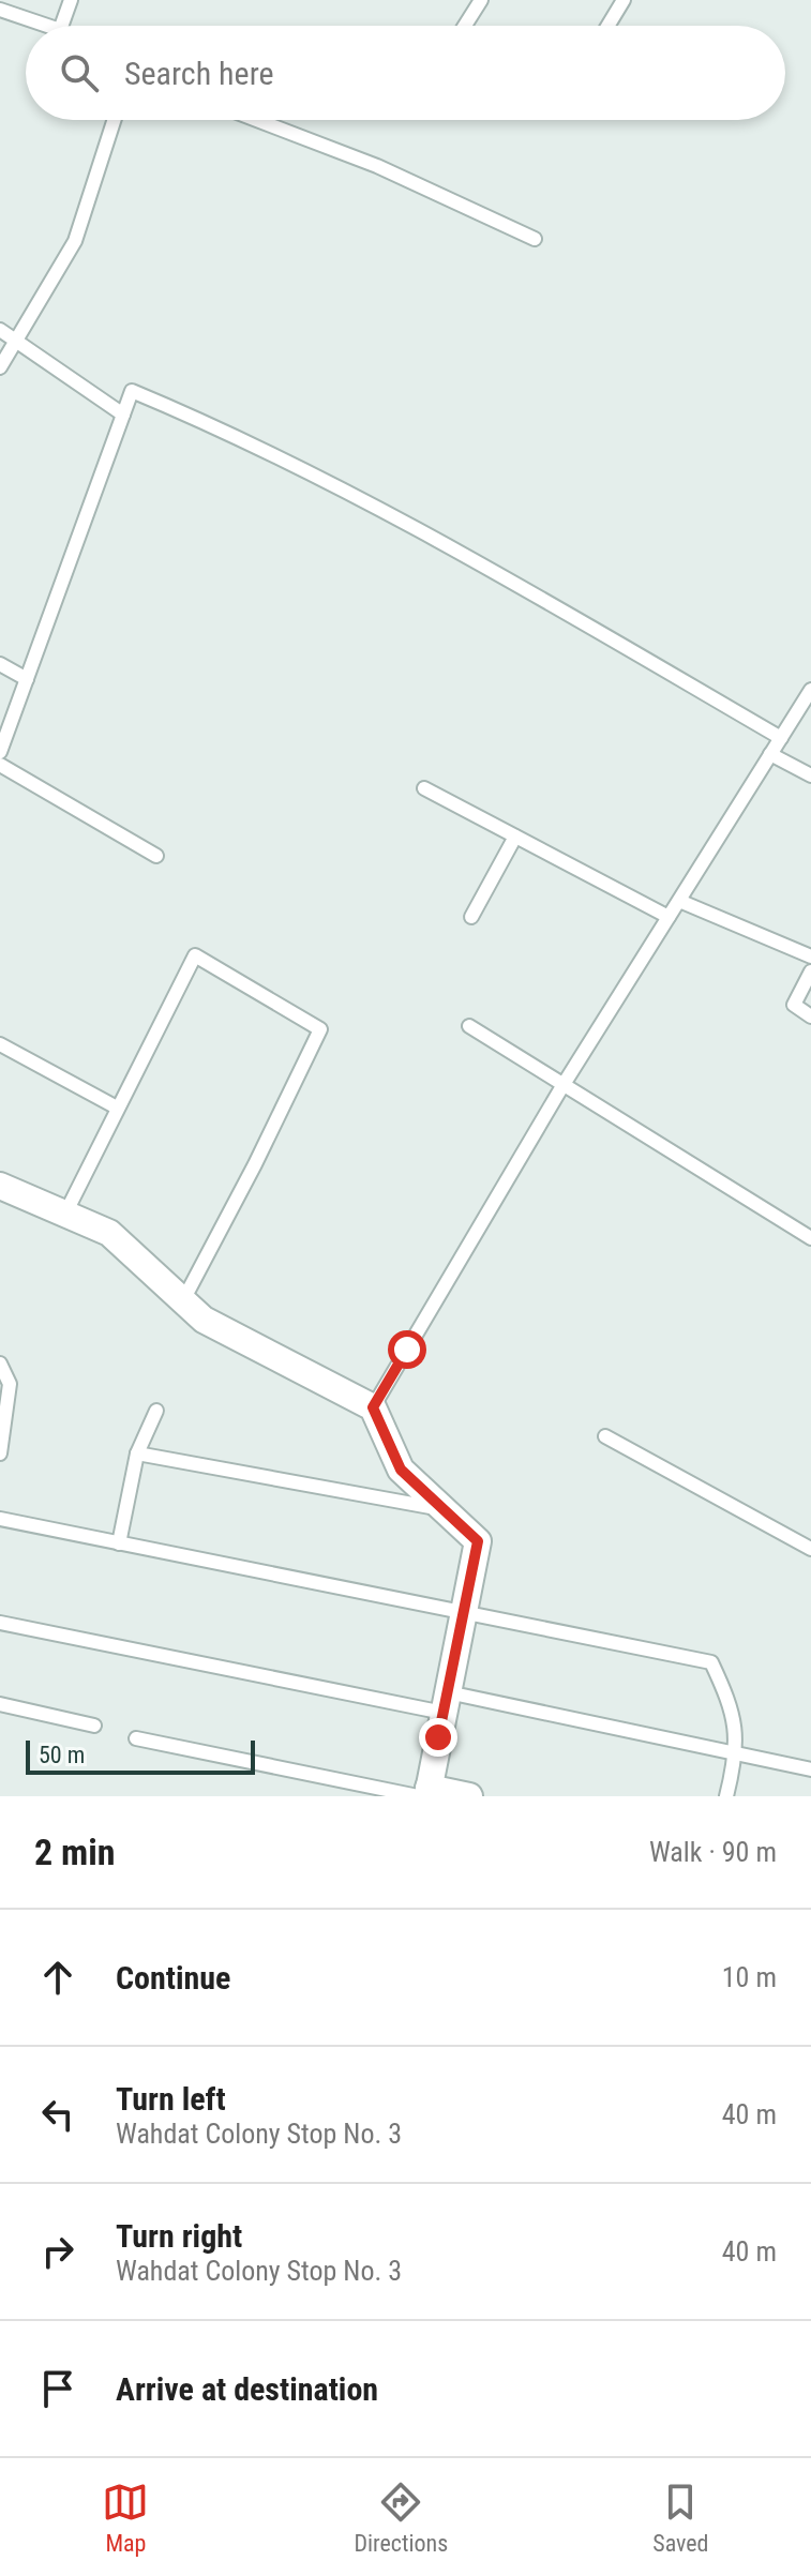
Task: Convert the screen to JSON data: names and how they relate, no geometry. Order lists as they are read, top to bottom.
{
  "scale_bar": "50 m",
  "page": {
    "search": "Search here",
    "scale": "50 m",
    "heading": ["2 min", "Walk · 90 m"],
    "list": [
      ["Continue", "10 m"],
      ["Turn left", "Wahdat Colony Stop No. 3", "40 m"],
      ["Turn right", "Wahdat Colony Stop No. 3", "40 m"],
      "Arrive at destination"
    ],
    "nav": ["Map", "Directions", "Saved"]
  }
}
